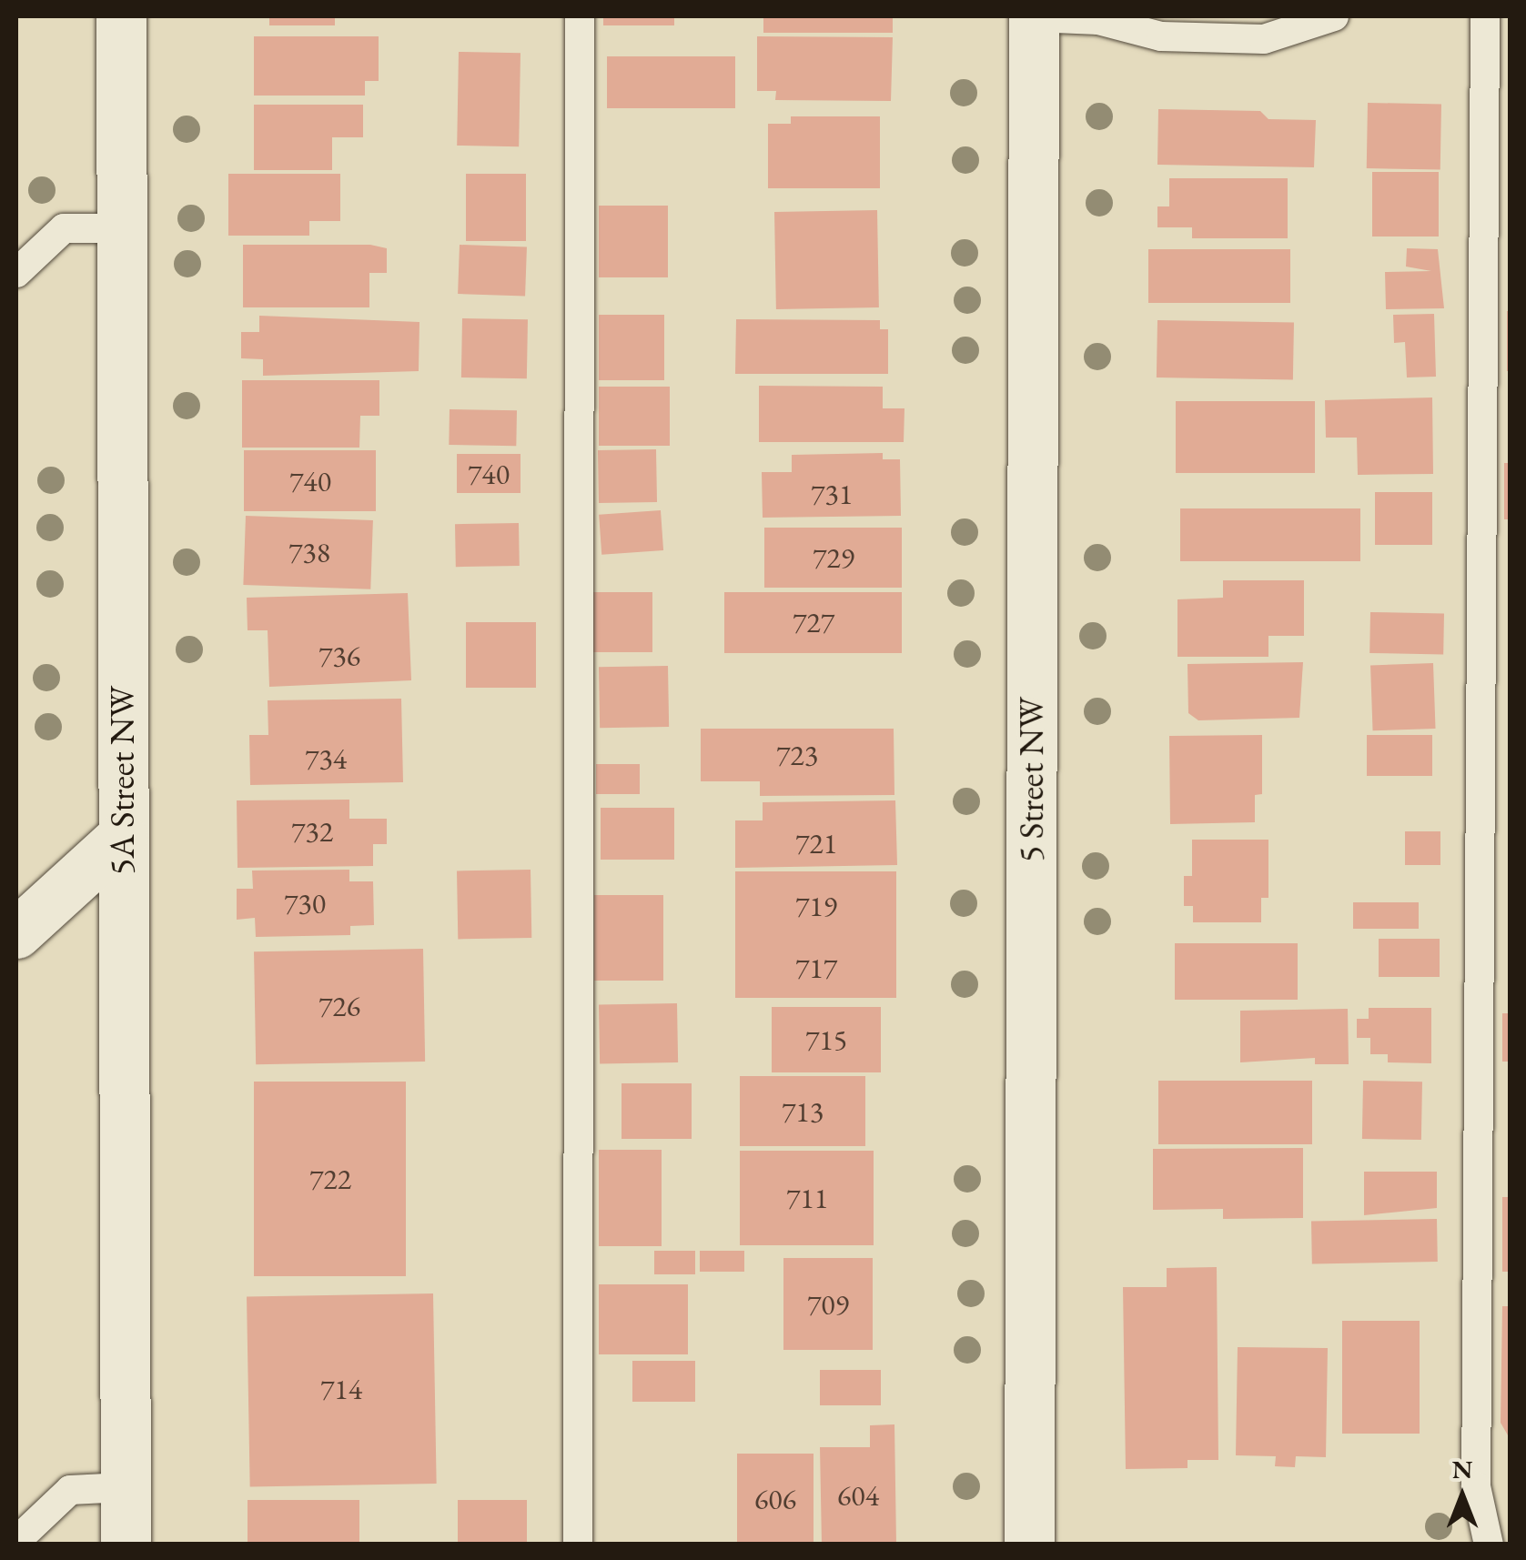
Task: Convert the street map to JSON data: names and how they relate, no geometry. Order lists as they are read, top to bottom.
{
  "streets": {
    "street": ["5 Street NW", "5A Street NW"]
  },
  "house_numbers": [
    "740",
    "740",
    "731",
    "738",
    "729",
    "727",
    "736",
    "723",
    "734",
    "732",
    "721",
    "730",
    "719",
    "717",
    "726",
    "715",
    "713",
    "722",
    "711",
    "709",
    "714",
    "604",
    "606"
  ],
  "north": "top"
}
